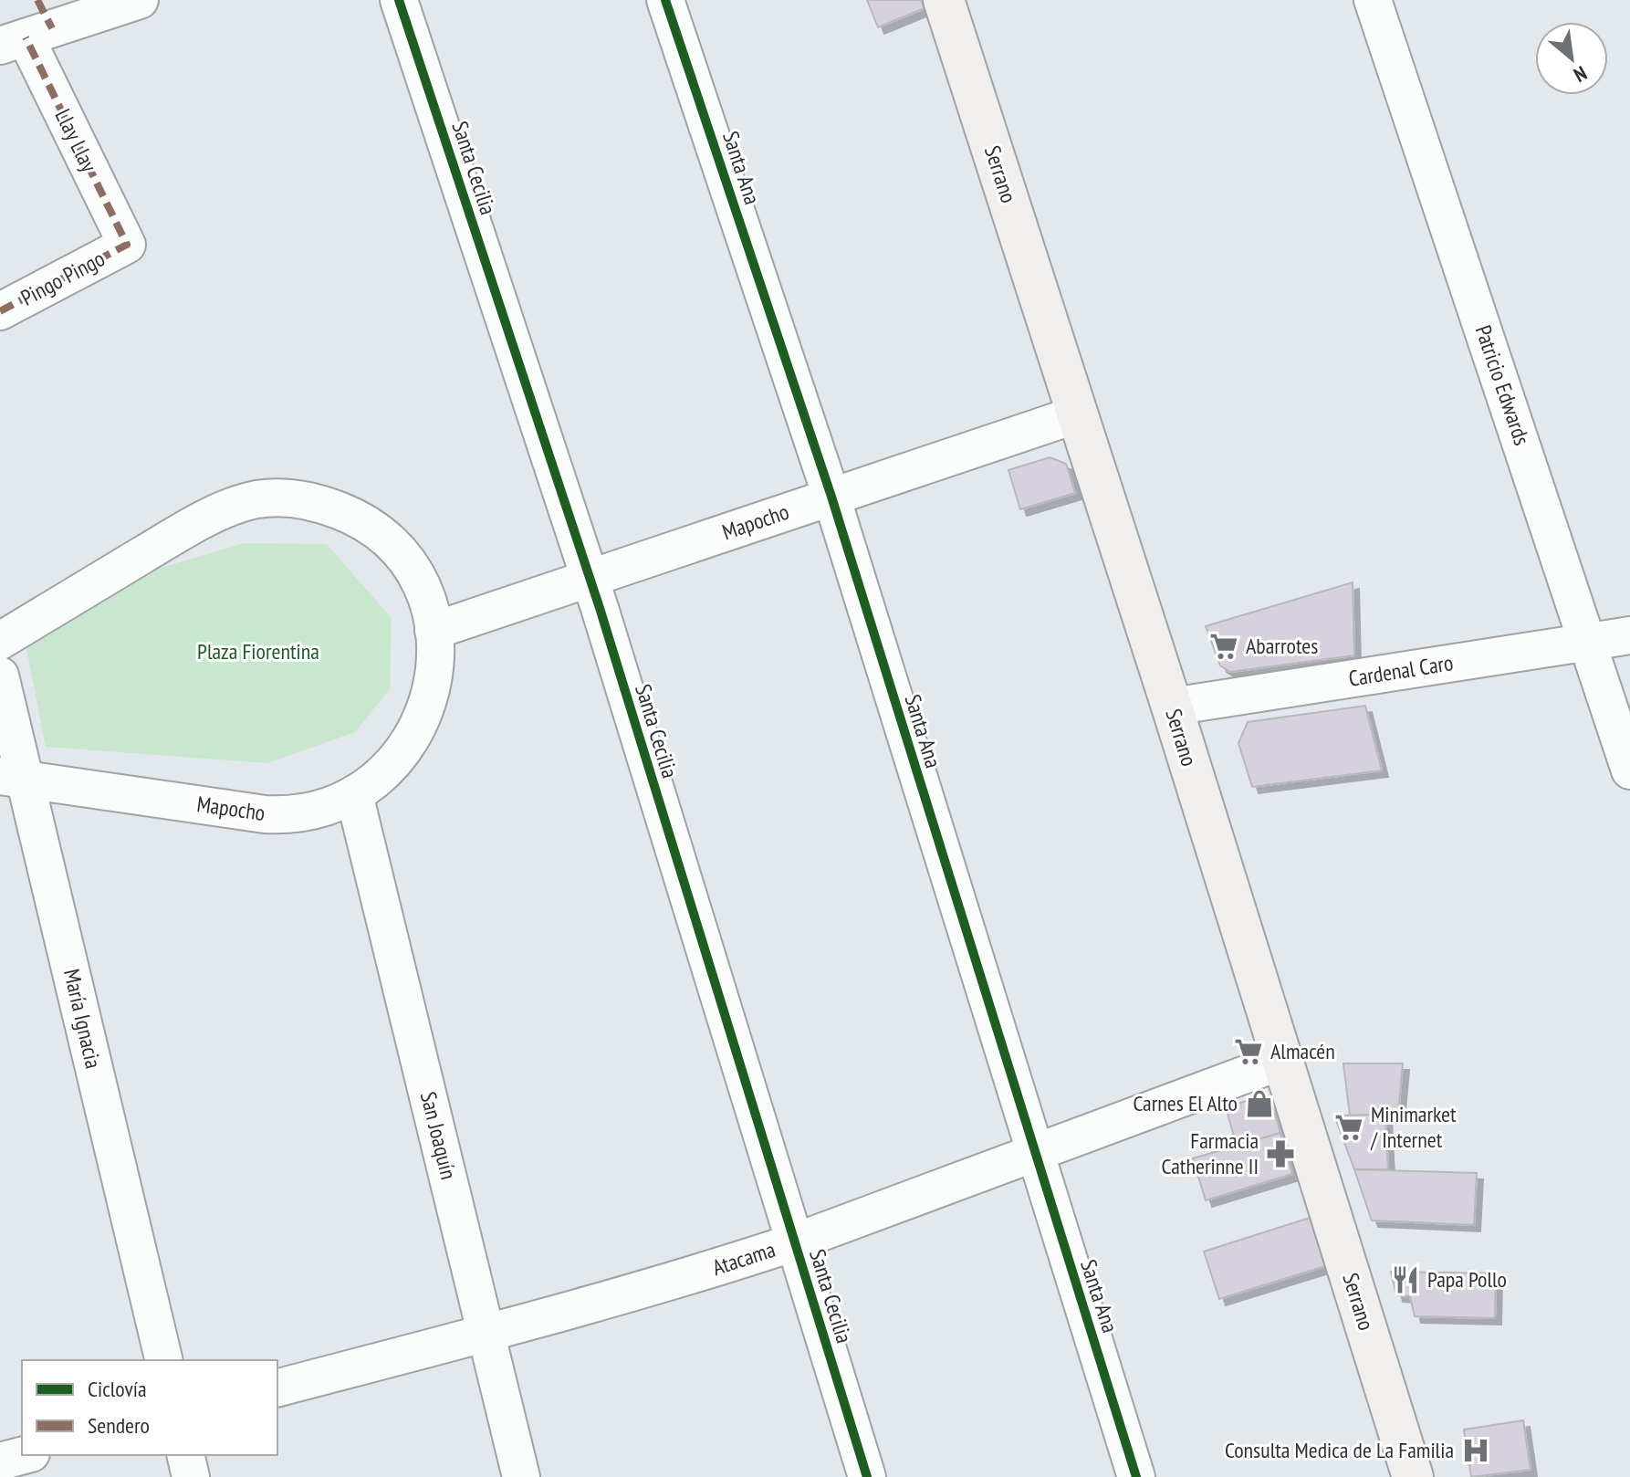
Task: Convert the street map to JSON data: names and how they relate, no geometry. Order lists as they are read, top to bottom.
{
  "streets": {
    "main road": ["Serrano"],
    "street": [
      "Llay Llay",
      "Santa Cecilia",
      "Santa Ana",
      "Pingo Pingo",
      "Patricio Edwards",
      "Mapocho",
      "Cardenal Caro",
      "María Ignacia",
      "San Joaquín",
      "Atacama"
    ]
  },
  "crossings": [
    ["Llay Llay", "Pingo Pingo"],
    ["Santa Cecilia", "Mapocho"],
    ["Santa Cecilia", "Atacama"],
    ["Santa Ana", "Mapocho"],
    ["Santa Ana", "Atacama"],
    ["Serrano", "Mapocho"],
    ["Serrano", "Cardenal Caro"],
    ["Serrano", "Atacama"],
    ["Patricio Edwards", "Cardenal Caro"],
    ["Mapocho", "María Ignacia"],
    ["Mapocho", "San Joaquín"],
    ["San Joaquín", "Atacama"]
  ],
  "parks": ["Plaza Fiorentina"],
  "places": {
    "supermarket": ["Abarrotes", "Almacén", "Minimarket / Internet"],
    "shop": ["Carnes El Alto"],
    "pharmacy": ["Farmacia Catherinne II"],
    "restaurant": ["Papa Pollo"],
    "hospital": ["Consulta Medica de La Familia"]
  },
  "legend": ["Ciclovía", "Sendero"],
  "north": "bottom right"
}
